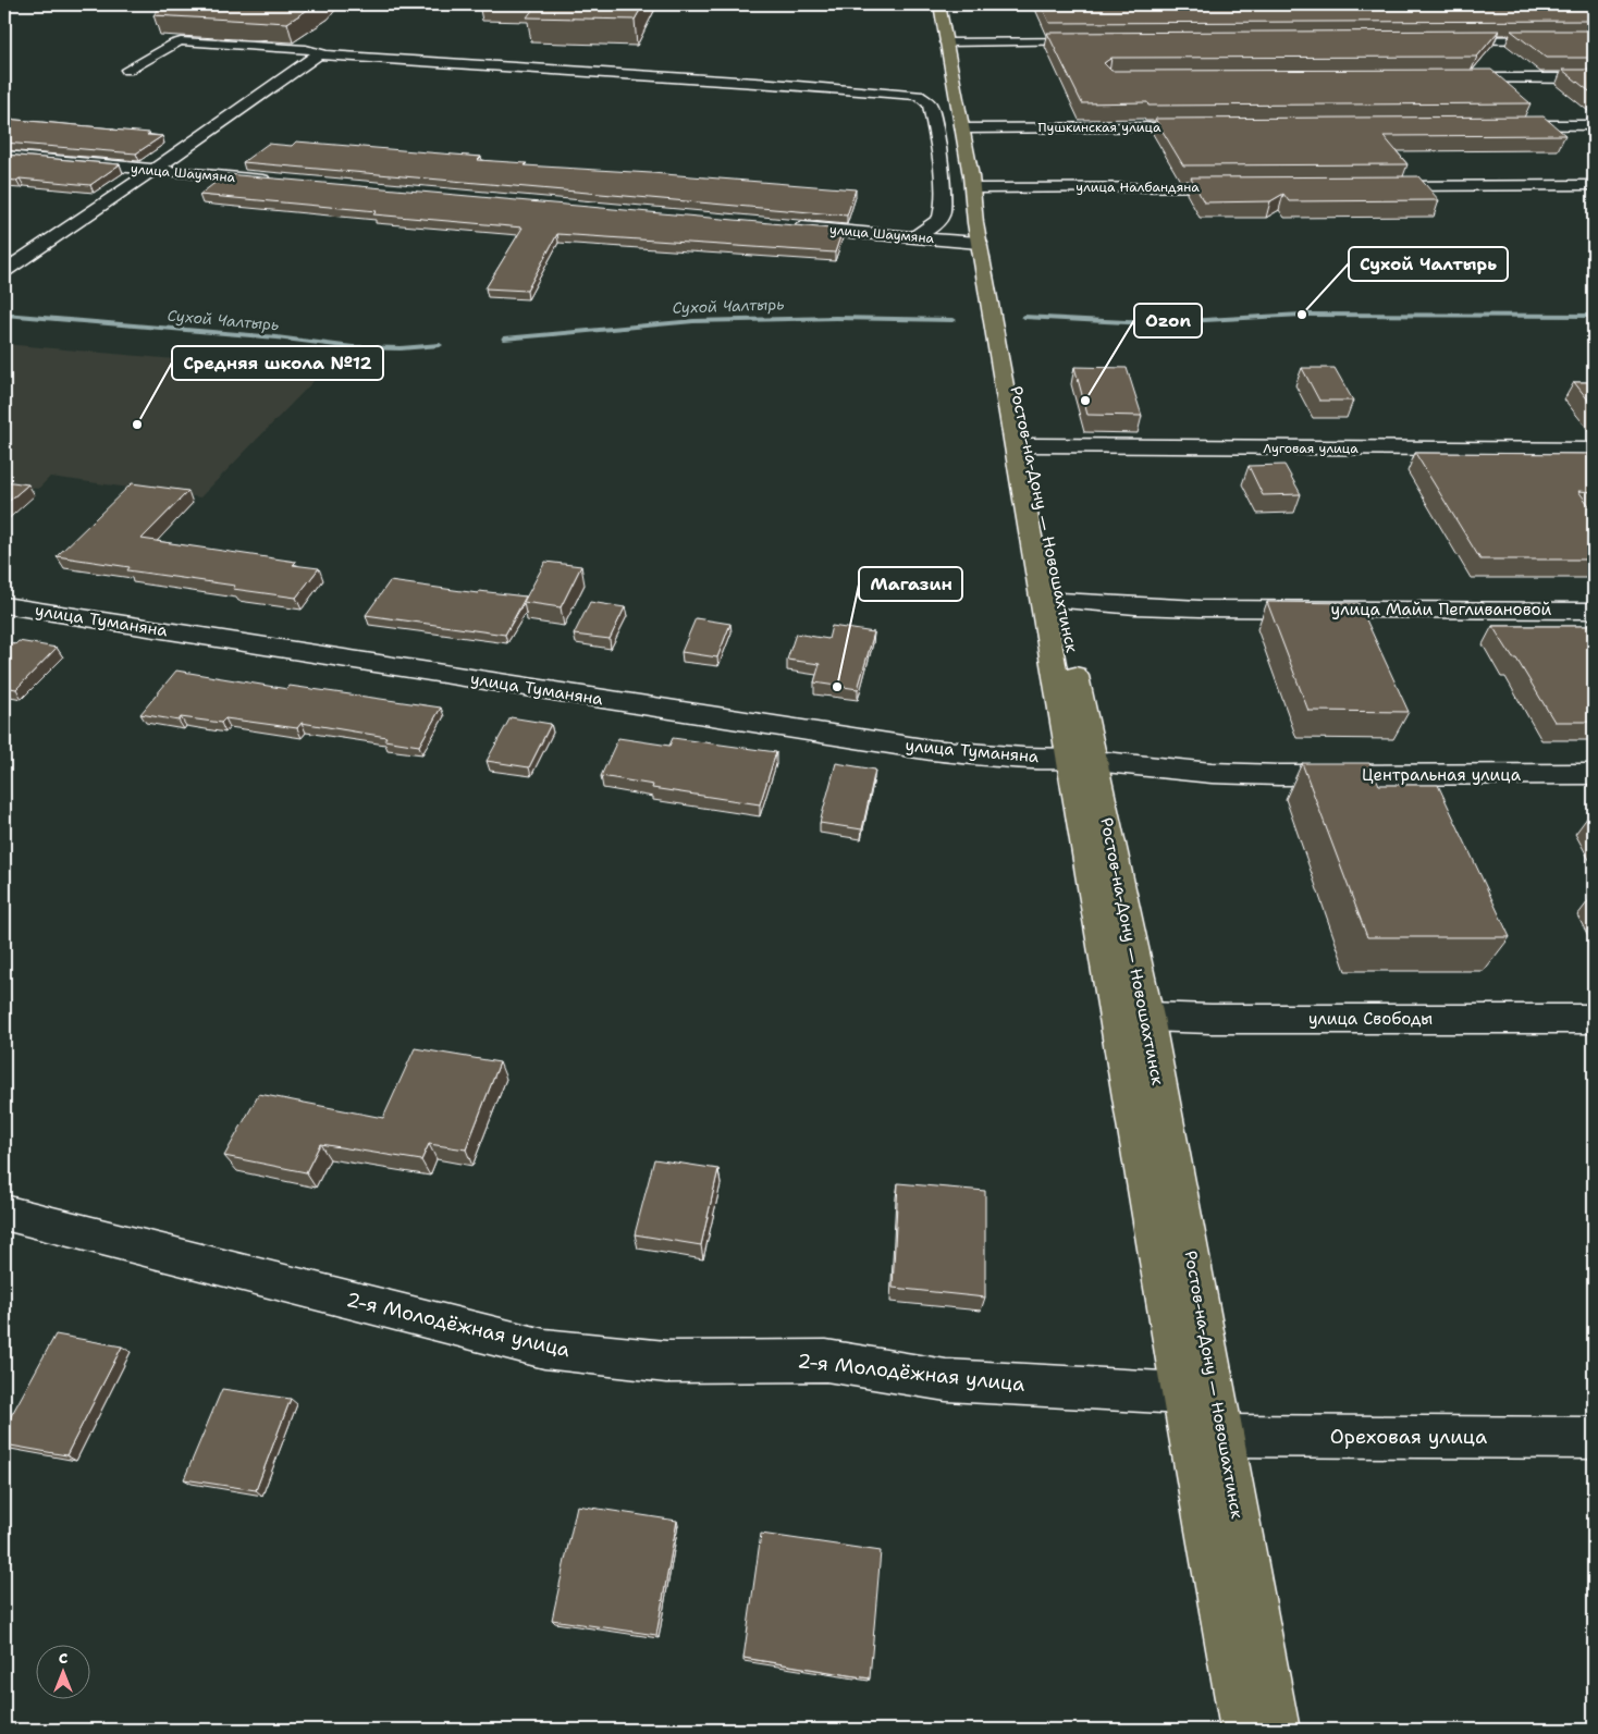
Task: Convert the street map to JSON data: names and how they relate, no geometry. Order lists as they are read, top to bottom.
{
  "streets": {
    "main road": ["Ростов-на-Дону — Новошахтинск"],
    "street": [
      "Пушкинская улица",
      "улица Шаумяна",
      "улица Налбандяна",
      "Луговая улица",
      "улица Майи Пегливановой",
      "улица Туманяна",
      "Центральная улица",
      "улица Свободы",
      "2-я Молодёжная улица",
      "Ореховая улица"
    ]
  },
  "crossings": [
    ["Пушкинская улица", "Ростов-на-Дону — Новошахтинск"],
    ["улица Шаумяна", "Ростов-на-Дону — Новошахтинск"],
    ["улица Налбандяна", "Ростов-на-Дону — Новошахтинск"],
    ["Луговая улица", "Ростов-на-Дону — Новошахтинск"],
    ["Ростов-на-Дону — Новошахтинск", "улица Майи Пегливановой"],
    ["Ростов-на-Дону — Новошахтинск", "улица Туманяна"],
    ["Ростов-на-Дону — Новошахтинск", "Центральная улица"],
    ["Ростов-на-Дону — Новошахтинск", "улица Свободы"],
    ["Ростов-на-Дону — Новошахтинск", "2-я Молодёжная улица"],
    ["Ростов-на-Дону — Новошахтинск", "Ореховая улица"],
    ["улица Туманяна", "Центральная улица"]
  ],
  "water": ["Сухой Чалтырь"],
  "places": [
    "Сухой Чалтырь",
    "Ozon",
    "Средняя школа №12",
    "Магазин"
  ],
  "north": "top"
}
